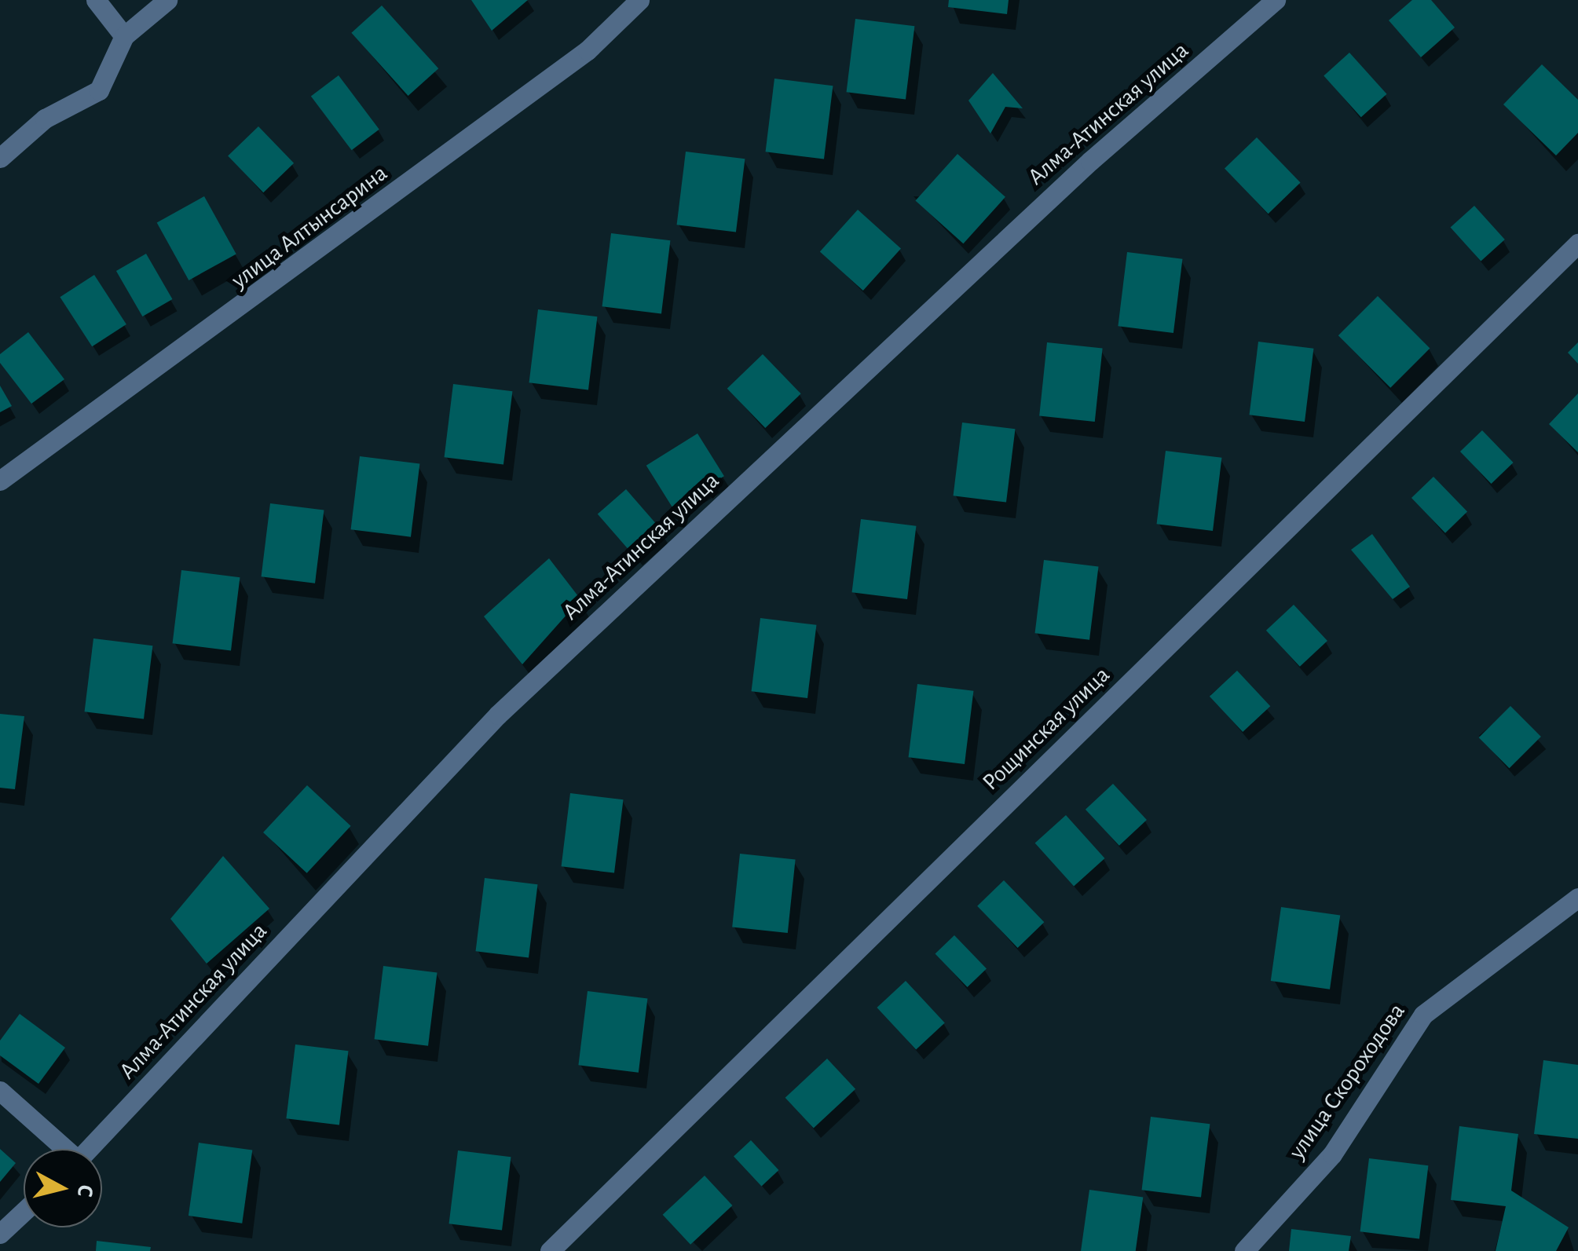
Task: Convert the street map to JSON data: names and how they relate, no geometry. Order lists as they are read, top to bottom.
{
  "streets": {
    "street": [
      "Алма-Атинская улица",
      "улица Алтынсарина",
      "Рощинская улица",
      "улица Скороходова"
    ]
  },
  "north": "right"
}
